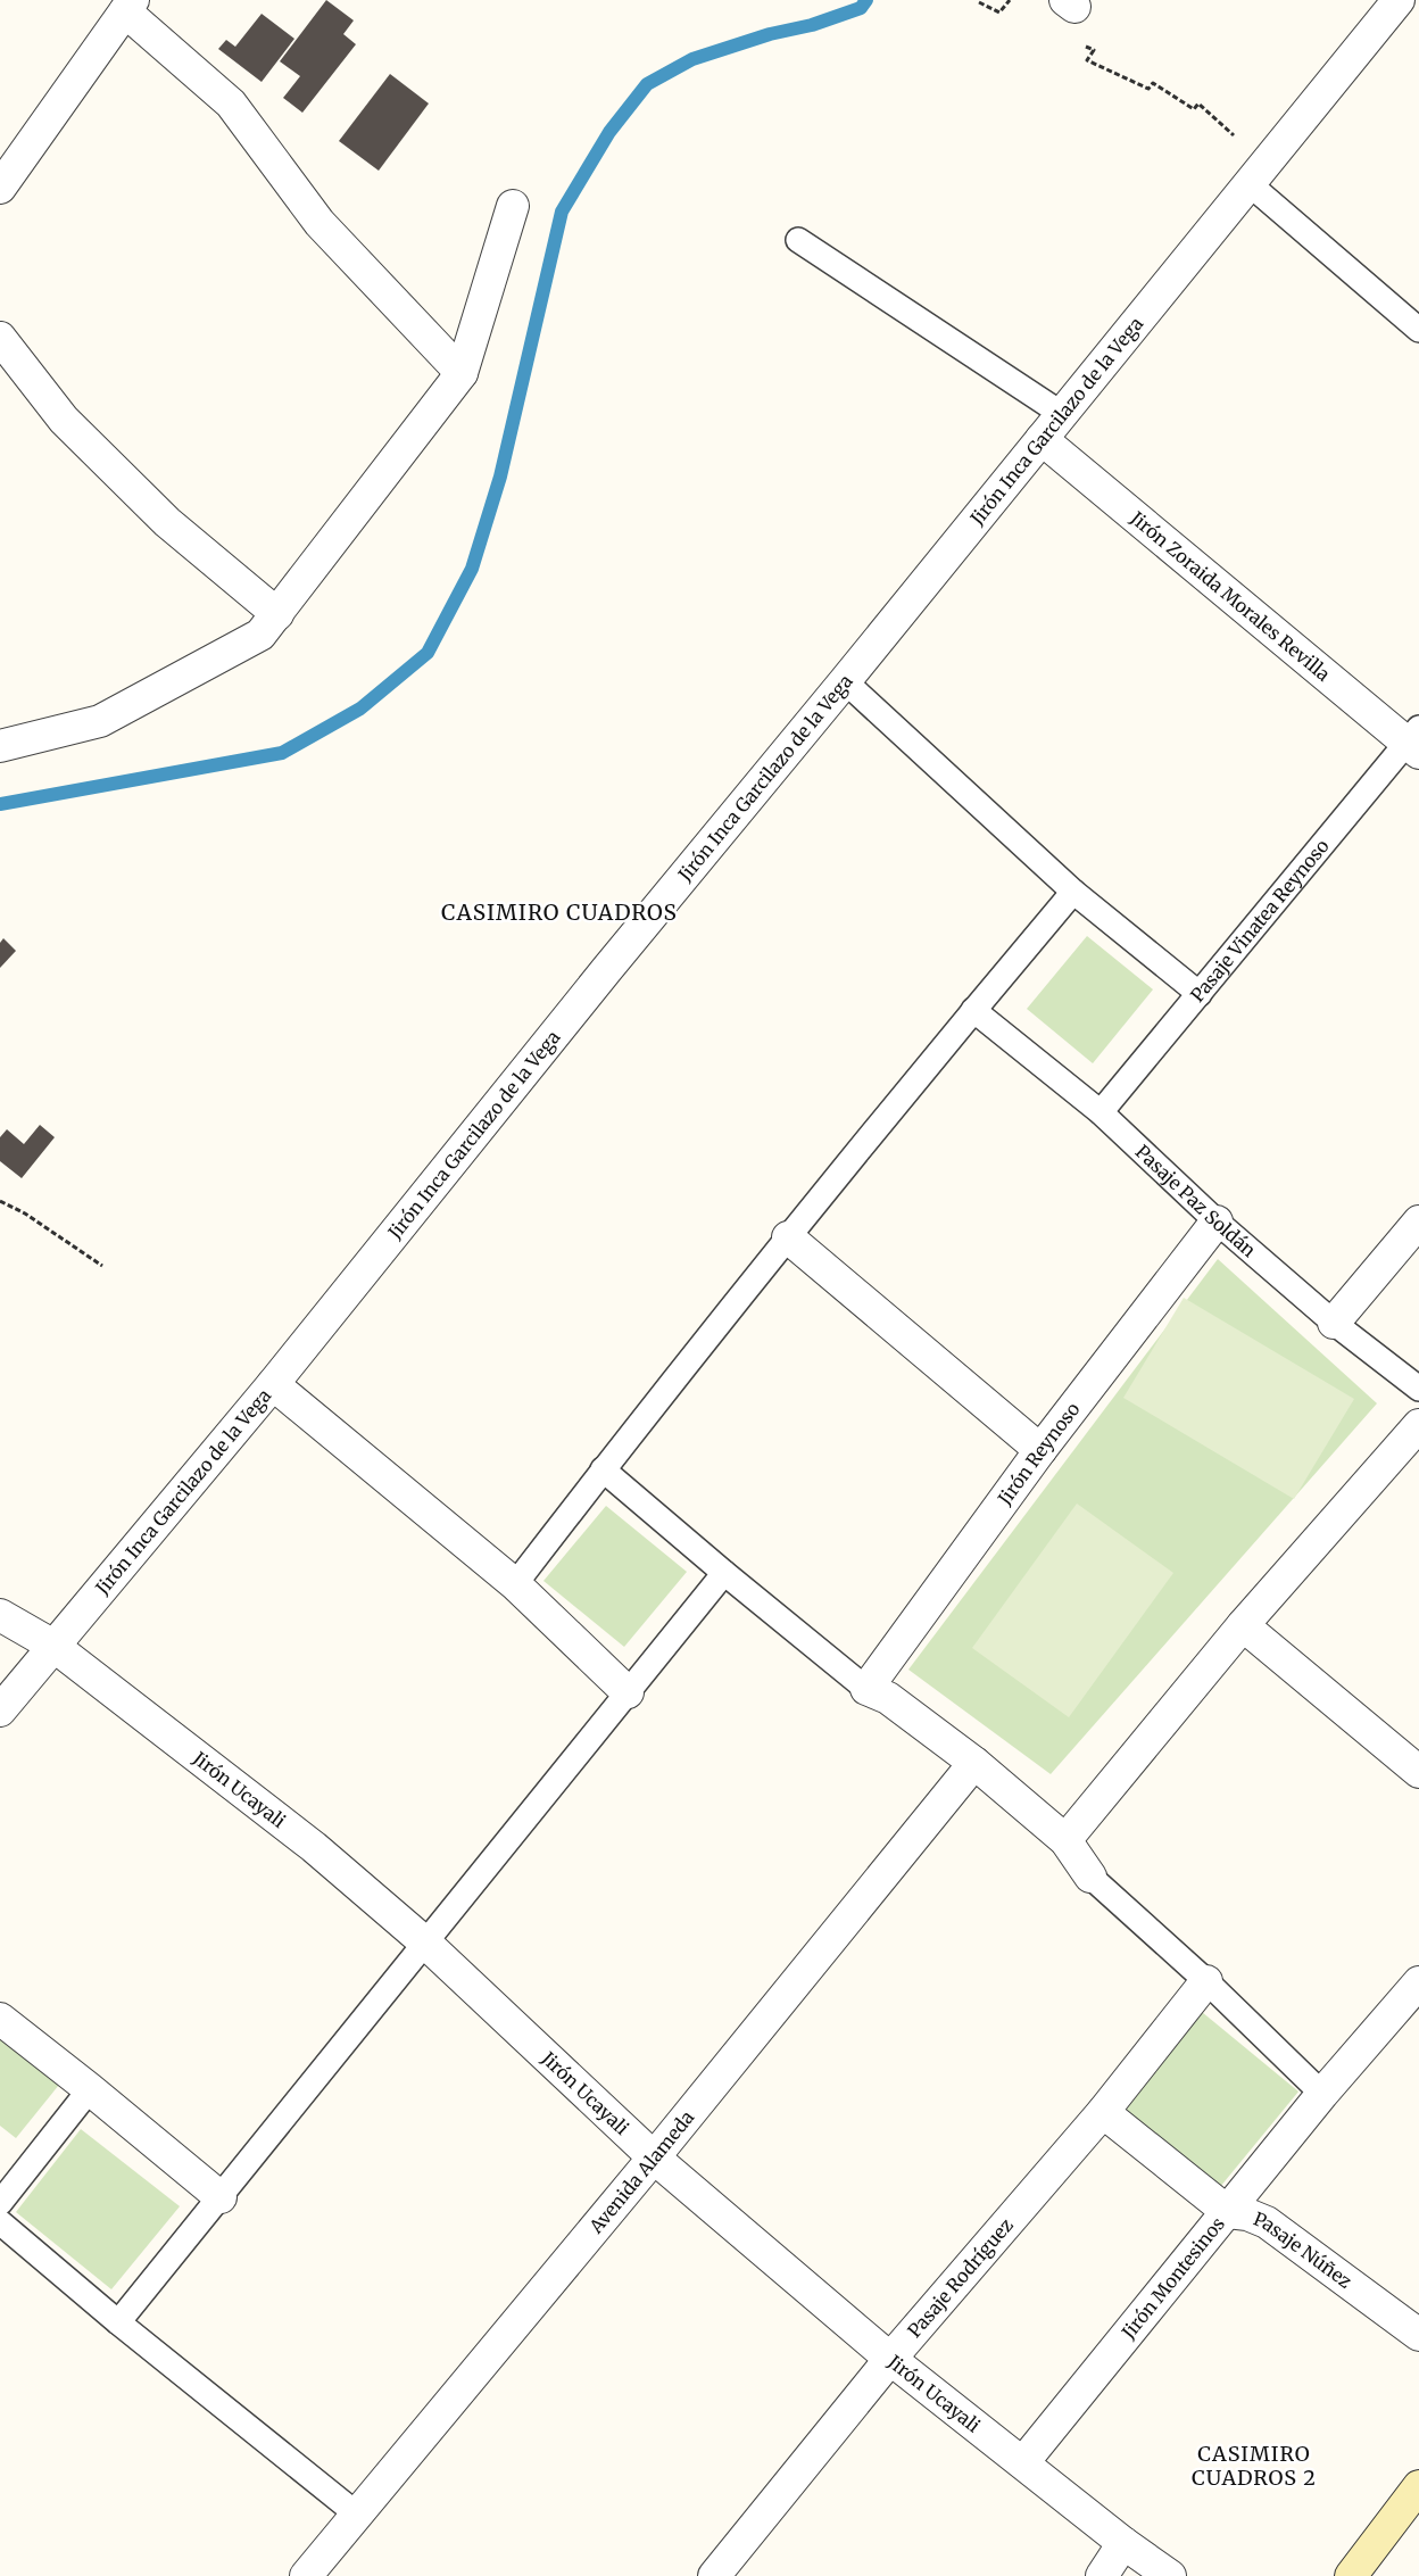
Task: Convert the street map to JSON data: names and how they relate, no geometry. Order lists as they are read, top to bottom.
{
  "streets": {
    "street": [
      "Jirón Inca Garcilazo de la Vega",
      "Jirón Zoraida Morales Revilla",
      "Jirón Reynoso",
      "Jirón Ucayali",
      "Avenida Alameda",
      "Pasaje Núñez",
      "Pasaje Rodríguez",
      "Jirón Montesinos"
    ],
    "lane": ["Pasaje Vinatea Reynoso", "Pasaje Paz Soldán"]
  },
  "crossings": [
    ["Jirón Inca Garcilazo de la Vega", "Jirón Zoraida Morales Revilla"],
    ["Jirón Inca Garcilazo de la Vega", "Jirón Ucayali"],
    ["Jirón Zoraida Morales Revilla", "Pasaje Vinatea Reynoso"],
    ["Pasaje Vinatea Reynoso", "Pasaje Paz Soldán"],
    ["Pasaje Paz Soldán", "Jirón Reynoso"],
    ["Jirón Ucayali", "Avenida Alameda"],
    ["Jirón Ucayali", "Pasaje Rodríguez"],
    ["Jirón Ucayali", "Jirón Montesinos"],
    ["Pasaje Núñez", "Pasaje Rodríguez"],
    ["Pasaje Núñez", "Jirón Montesinos"]
  ],
  "districts": ["CASIMIRO CUADROS", "CASIMIRO CUADROS 2"]
}
